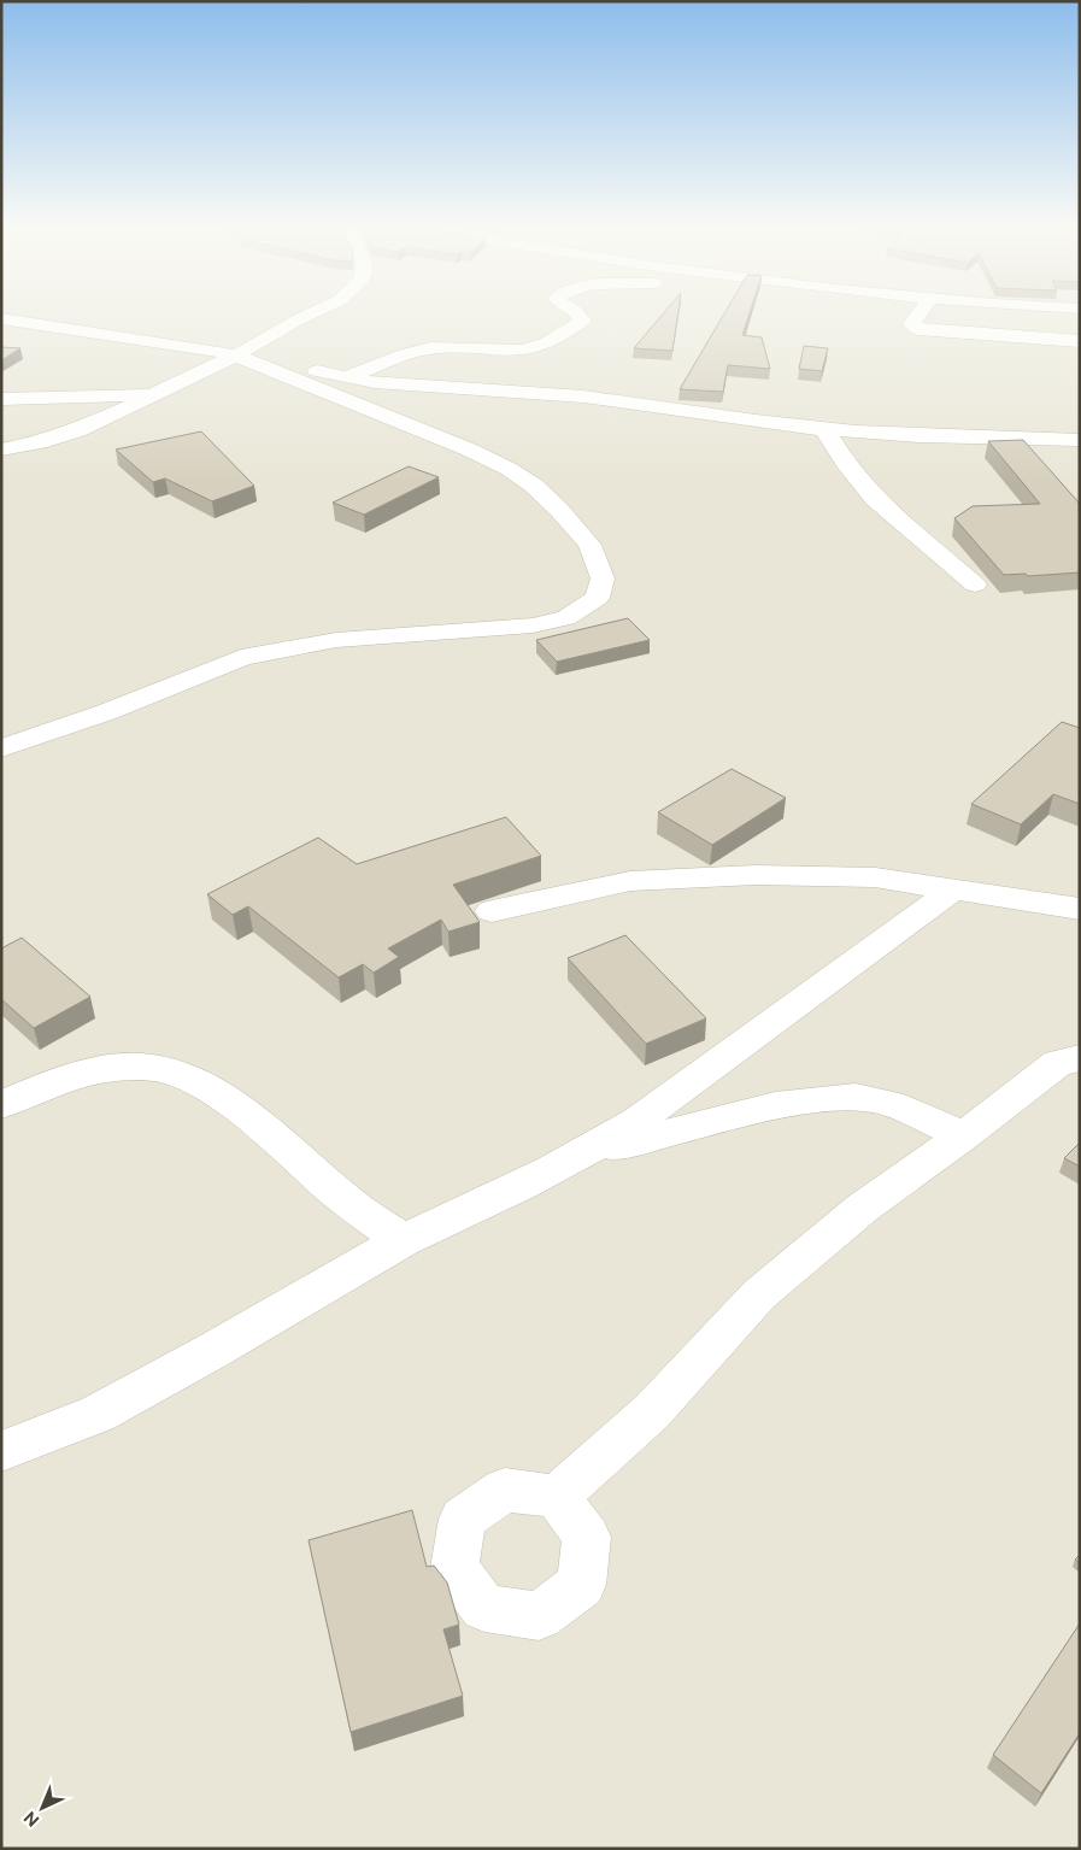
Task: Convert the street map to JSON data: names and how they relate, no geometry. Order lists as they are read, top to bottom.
{
  "north": "bottom left"
}
